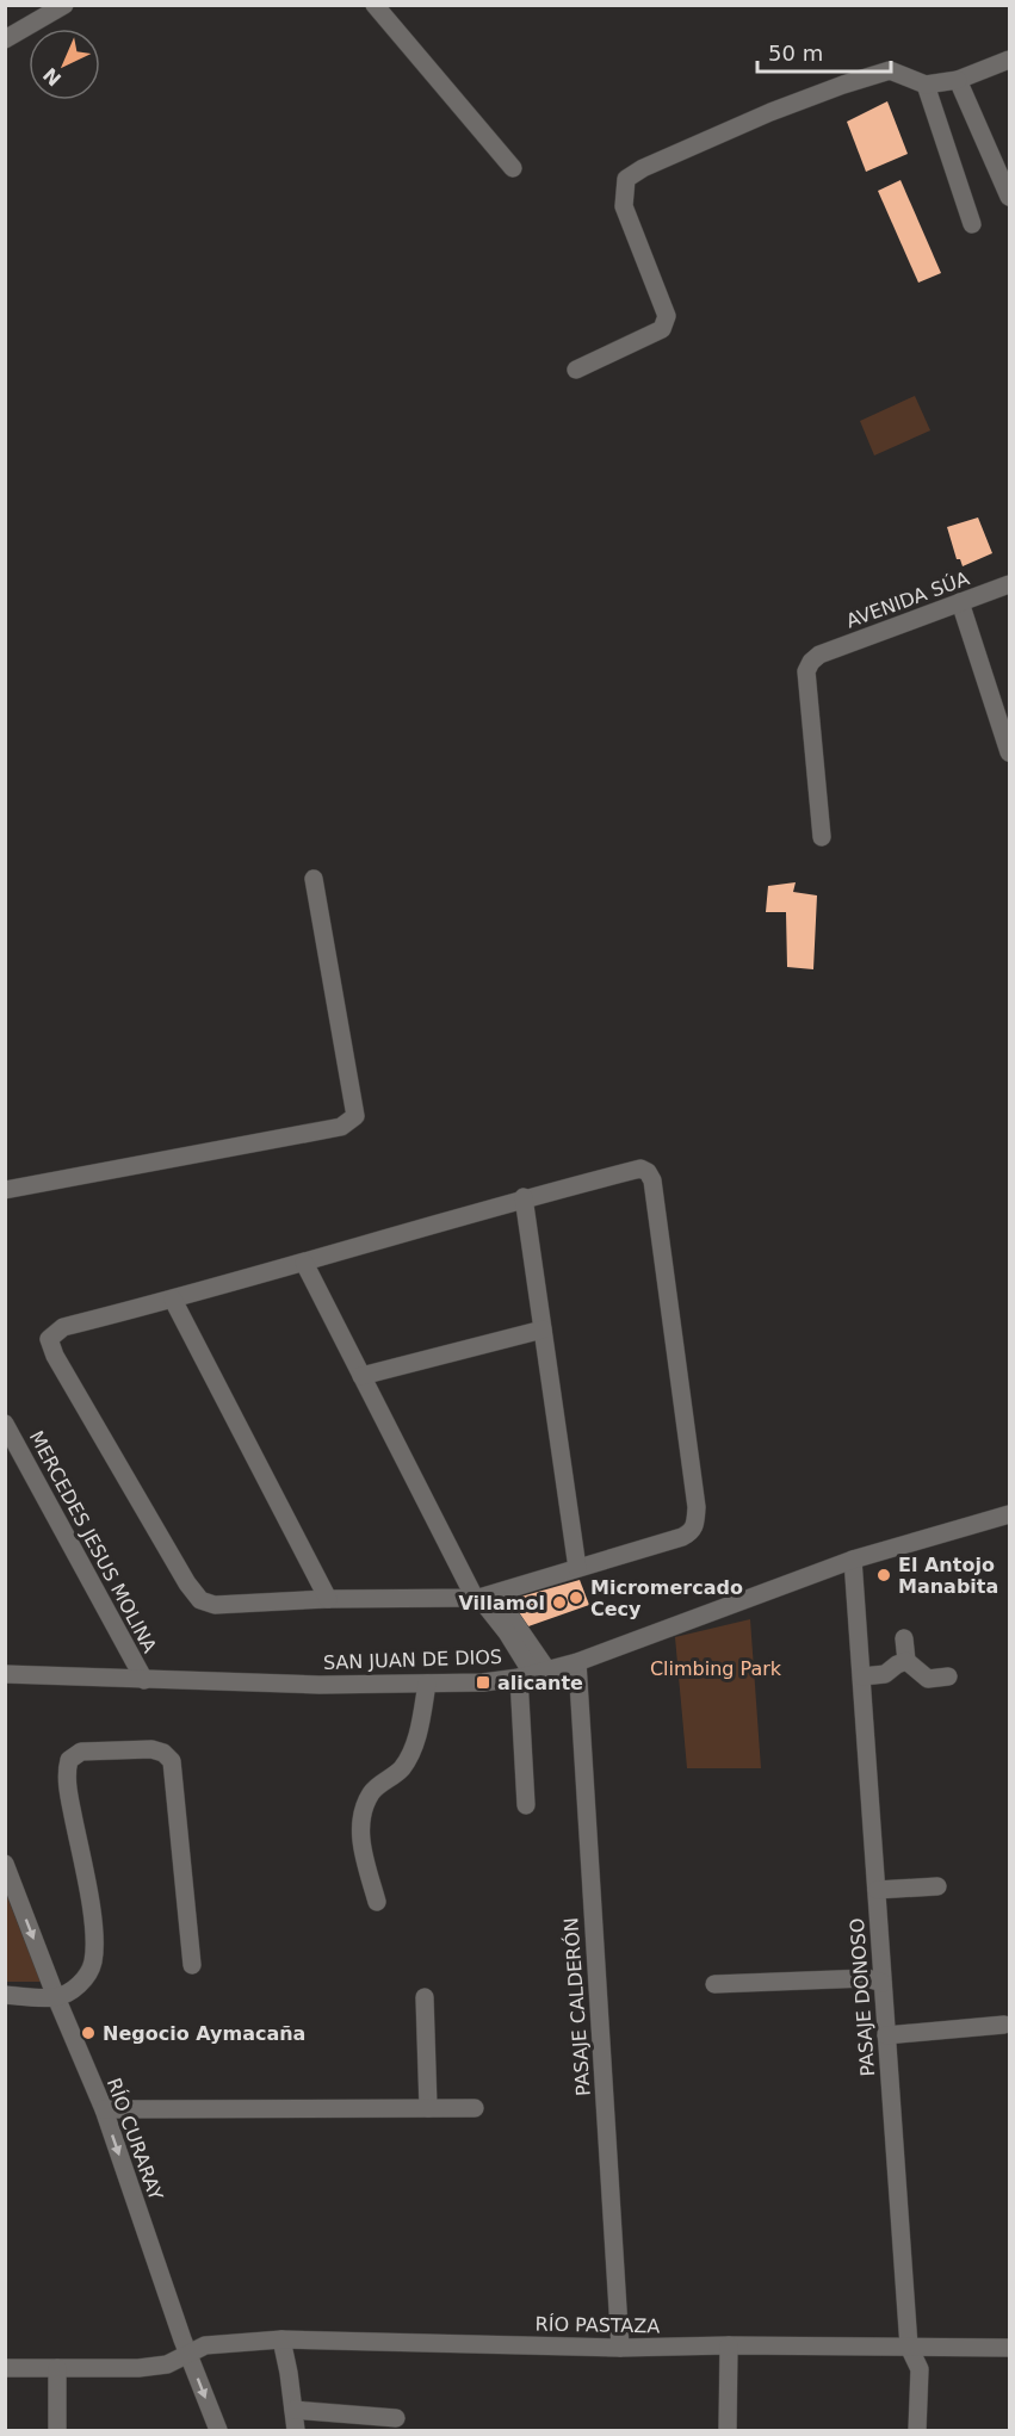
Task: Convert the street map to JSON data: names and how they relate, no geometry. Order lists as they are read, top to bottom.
{
  "streets": {
    "street": [
      "AVENIDA SÚA",
      "MERCEDES JESUS MOLINA",
      "SAN JUAN DE DIOS",
      "PASAJE DONOSO",
      "PASAJE CALDERÓN",
      "RÍO CURARAY",
      "RÍO PASTAZA"
    ]
  },
  "crossings": [
    ["MERCEDES JESUS MOLINA", "SAN JUAN DE DIOS"],
    ["SAN JUAN DE DIOS", "PASAJE DONOSO"],
    ["SAN JUAN DE DIOS", "PASAJE CALDERÓN"],
    ["PASAJE DONOSO", "RÍO PASTAZA"],
    ["PASAJE CALDERÓN", "RÍO PASTAZA"],
    ["RÍO CURARAY", "RÍO PASTAZA"]
  ],
  "one_way": ["RÍO CURARAY"],
  "parks": ["Climbing Park"],
  "places": {
    "other": [
      "El Antojo Manabita",
      "Micromercado Cecy",
      "Villamol",
      "Negocio Aymacaña"
    ],
    "transit": ["alicante"]
  },
  "scale_bar": "50 m",
  "north": "bottom left"
}
